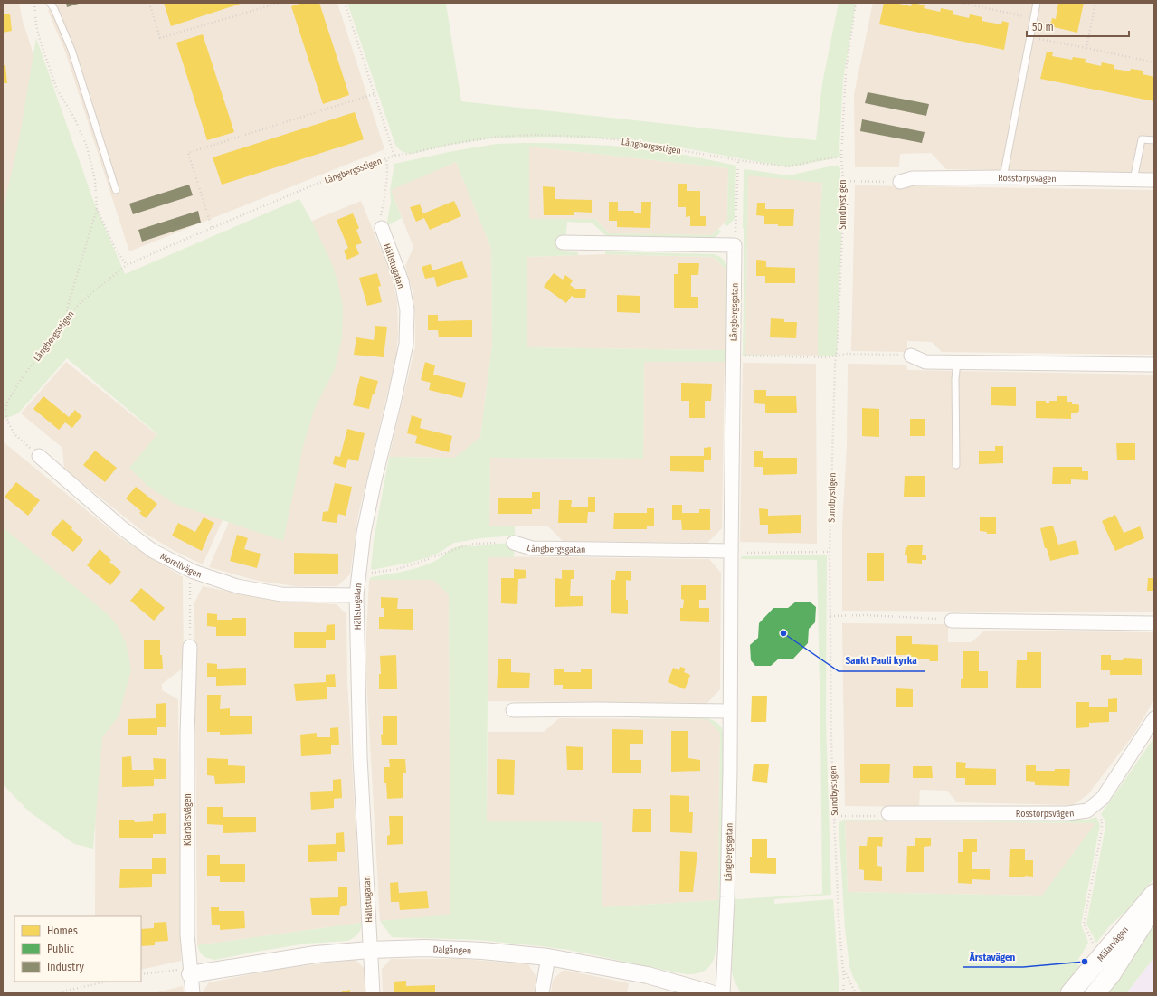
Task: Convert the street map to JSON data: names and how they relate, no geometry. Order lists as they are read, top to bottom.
{
  "streets": {
    "main road": ["Mälarvägen"],
    "street": [
      "Rosstorpsvägen",
      "Hällstugatan",
      "Långbergsgatan",
      "Morellvägen",
      "Klarbärsvägen",
      "Dalgången"
    ],
    "path": ["Långbergsstigen", "Sundbystigen"]
  },
  "crossings": [
    ["Långbergsstigen", "Sundbystigen"],
    ["Långbergsstigen", "Morellvägen"],
    ["Hällstugatan", "Morellvägen"],
    ["Hällstugatan", "Dalgången"],
    ["Klarbärsvägen", "Dalgången"]
  ],
  "places": ["Sankt Pauli kyrka", "Ärstavägen"],
  "legend": ["Homes", "Public", "Industry"],
  "scale_bar": "50 m"
}
